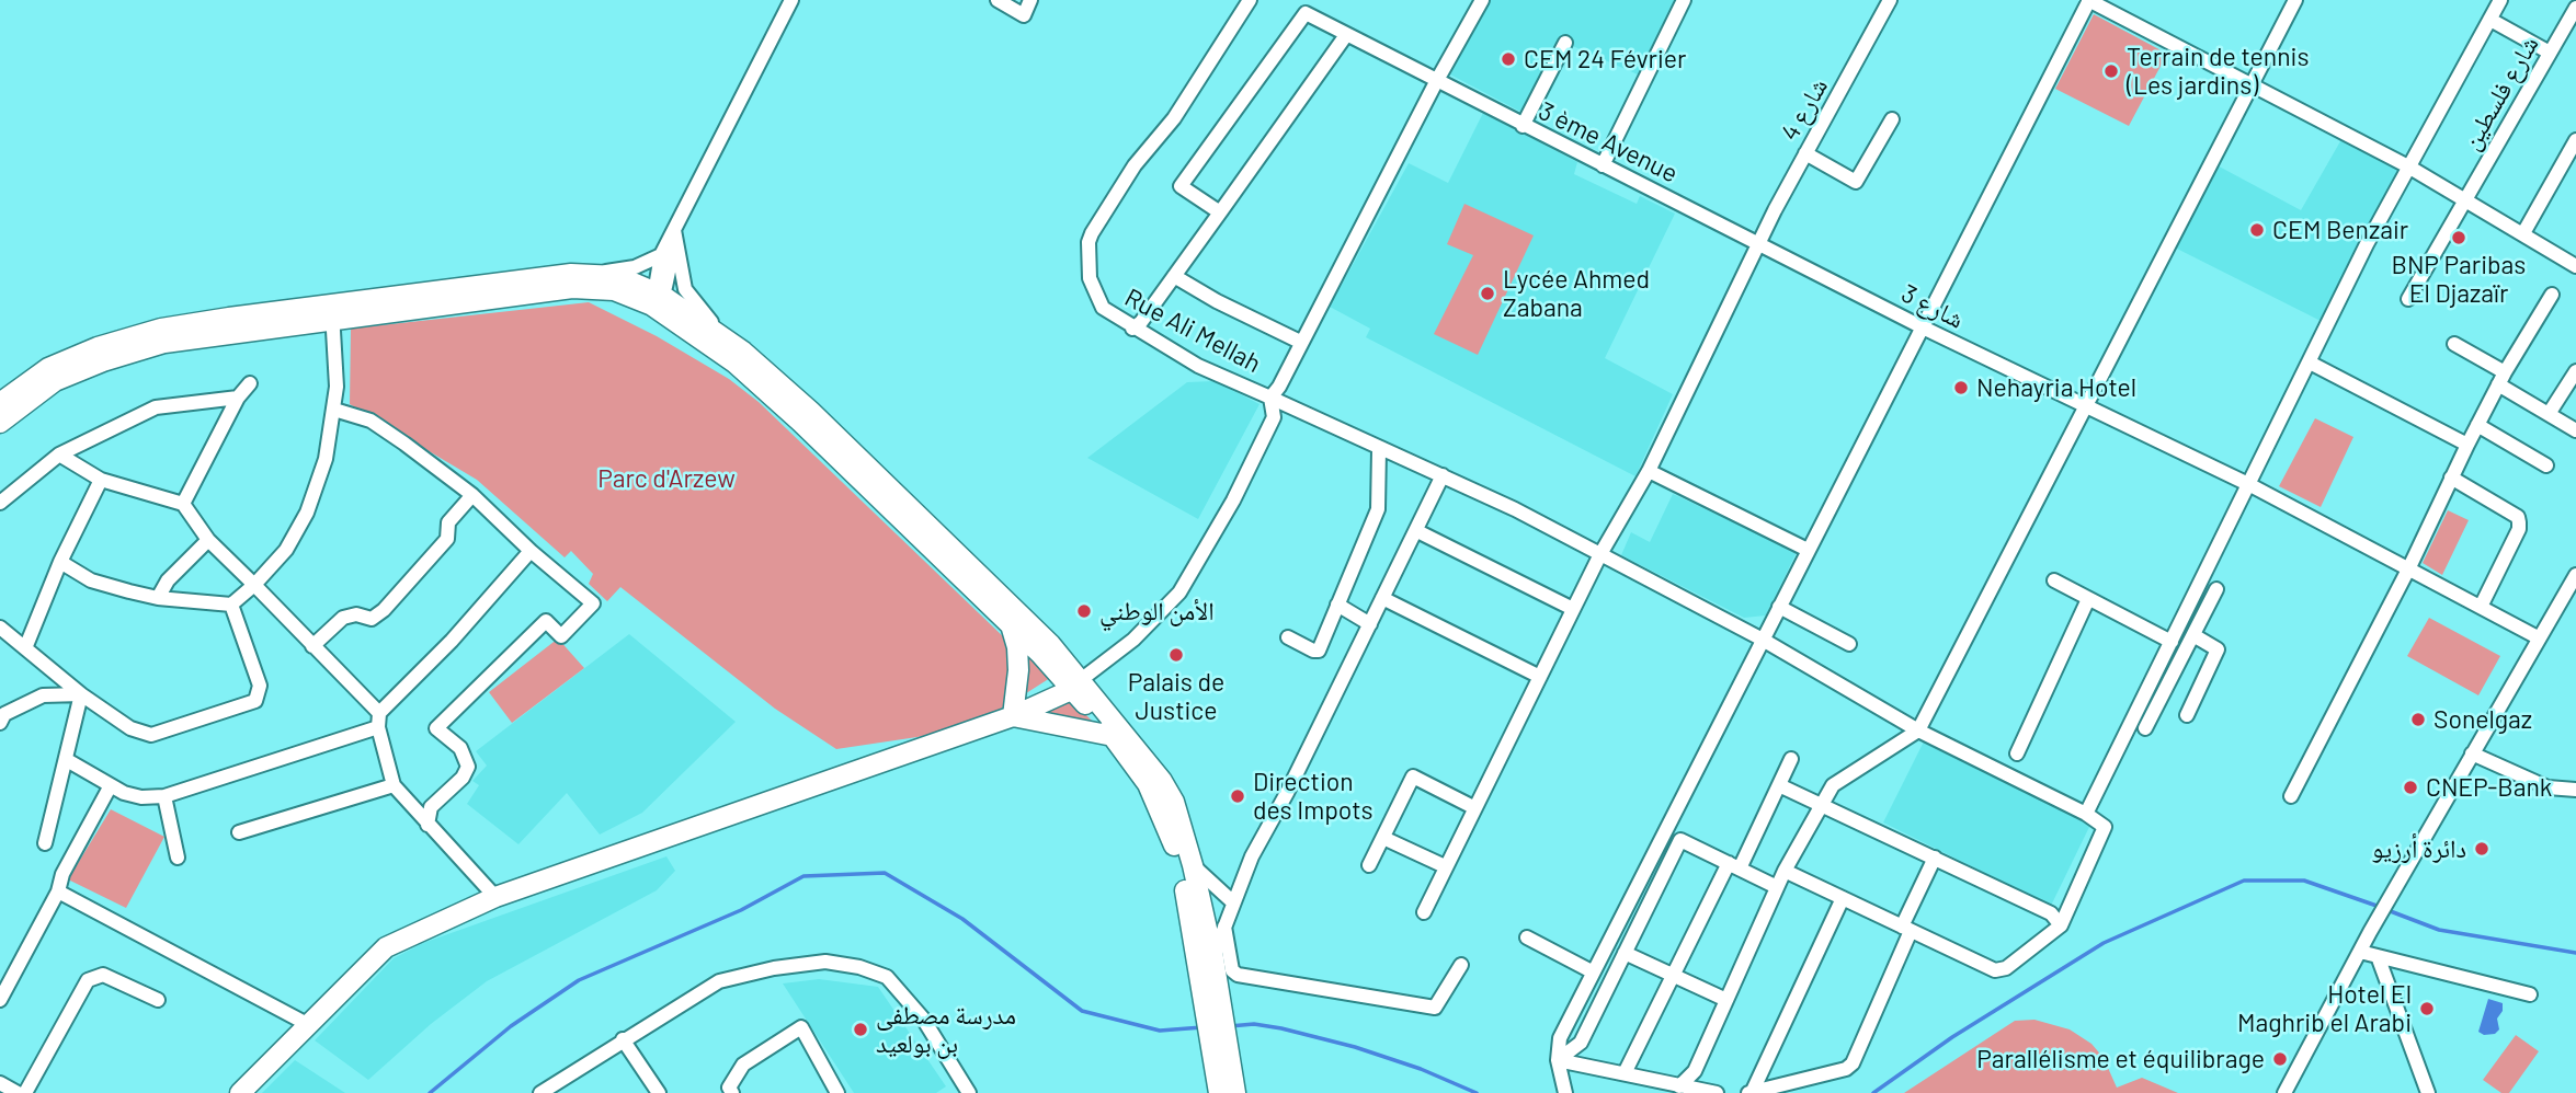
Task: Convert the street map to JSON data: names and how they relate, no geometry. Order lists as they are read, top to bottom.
{
  "streets": {
    "street": [
      "شارع فلسطين",
      "شارع 4",
      "3 ème Avenue",
      "شارع 3",
      "Rue Ali Mellah"
    ]
  },
  "crossings": [
    ["شارع 4", "3 ème Avenue"],
    ["شارع 4", "شارع 3"],
    ["3 ème Avenue", "شارع 3"]
  ],
  "parks": ["Parc d'Arzew"],
  "places": [
    "CEM 24 Février",
    "Terrain de tennis (Les jardins)",
    "CEM Benzair",
    "BNP Paribas El Djazaïr",
    "Lycée Ahmed Zabana",
    "Nehayria Hotel",
    "الأمن الوطني",
    "Palais de Justice",
    "Sonelgaz",
    "CNEP-Bank",
    "Direction des Impots",
    "دائرة أرزيو",
    "Hotel El Maghrib el Arabi",
    "مدرسة مصطفى بن بولعيد",
    "Parallélisme et équilibrage"
  ]
}
